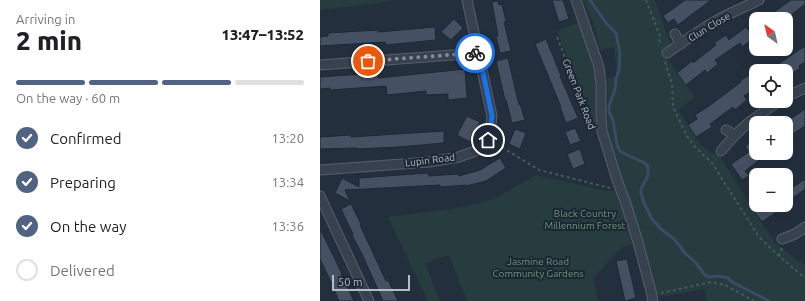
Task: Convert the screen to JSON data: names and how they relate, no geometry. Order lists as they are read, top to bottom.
{
  "streets": {
    "street": ["Clun Close", "Green Park Road", "Lupin Road"]
  },
  "parks": ["Black Country Millennium Forest", "Jasmine Road Community Gardens"],
  "scale_bar": "50 m",
  "north": "top left",
  "page": {
    "heading": ["2 min", "Arriving in", "13:47–13:52"],
    "map_buttons": ["+", "−"],
    "bar": "On the way · 60 m",
    "list": [
      ["Confirmed", "13:20"],
      ["Preparing", "13:34"],
      ["On the way", "13:36"],
      "Delivered"
    ],
    "scale": "50 m"
  }
}
